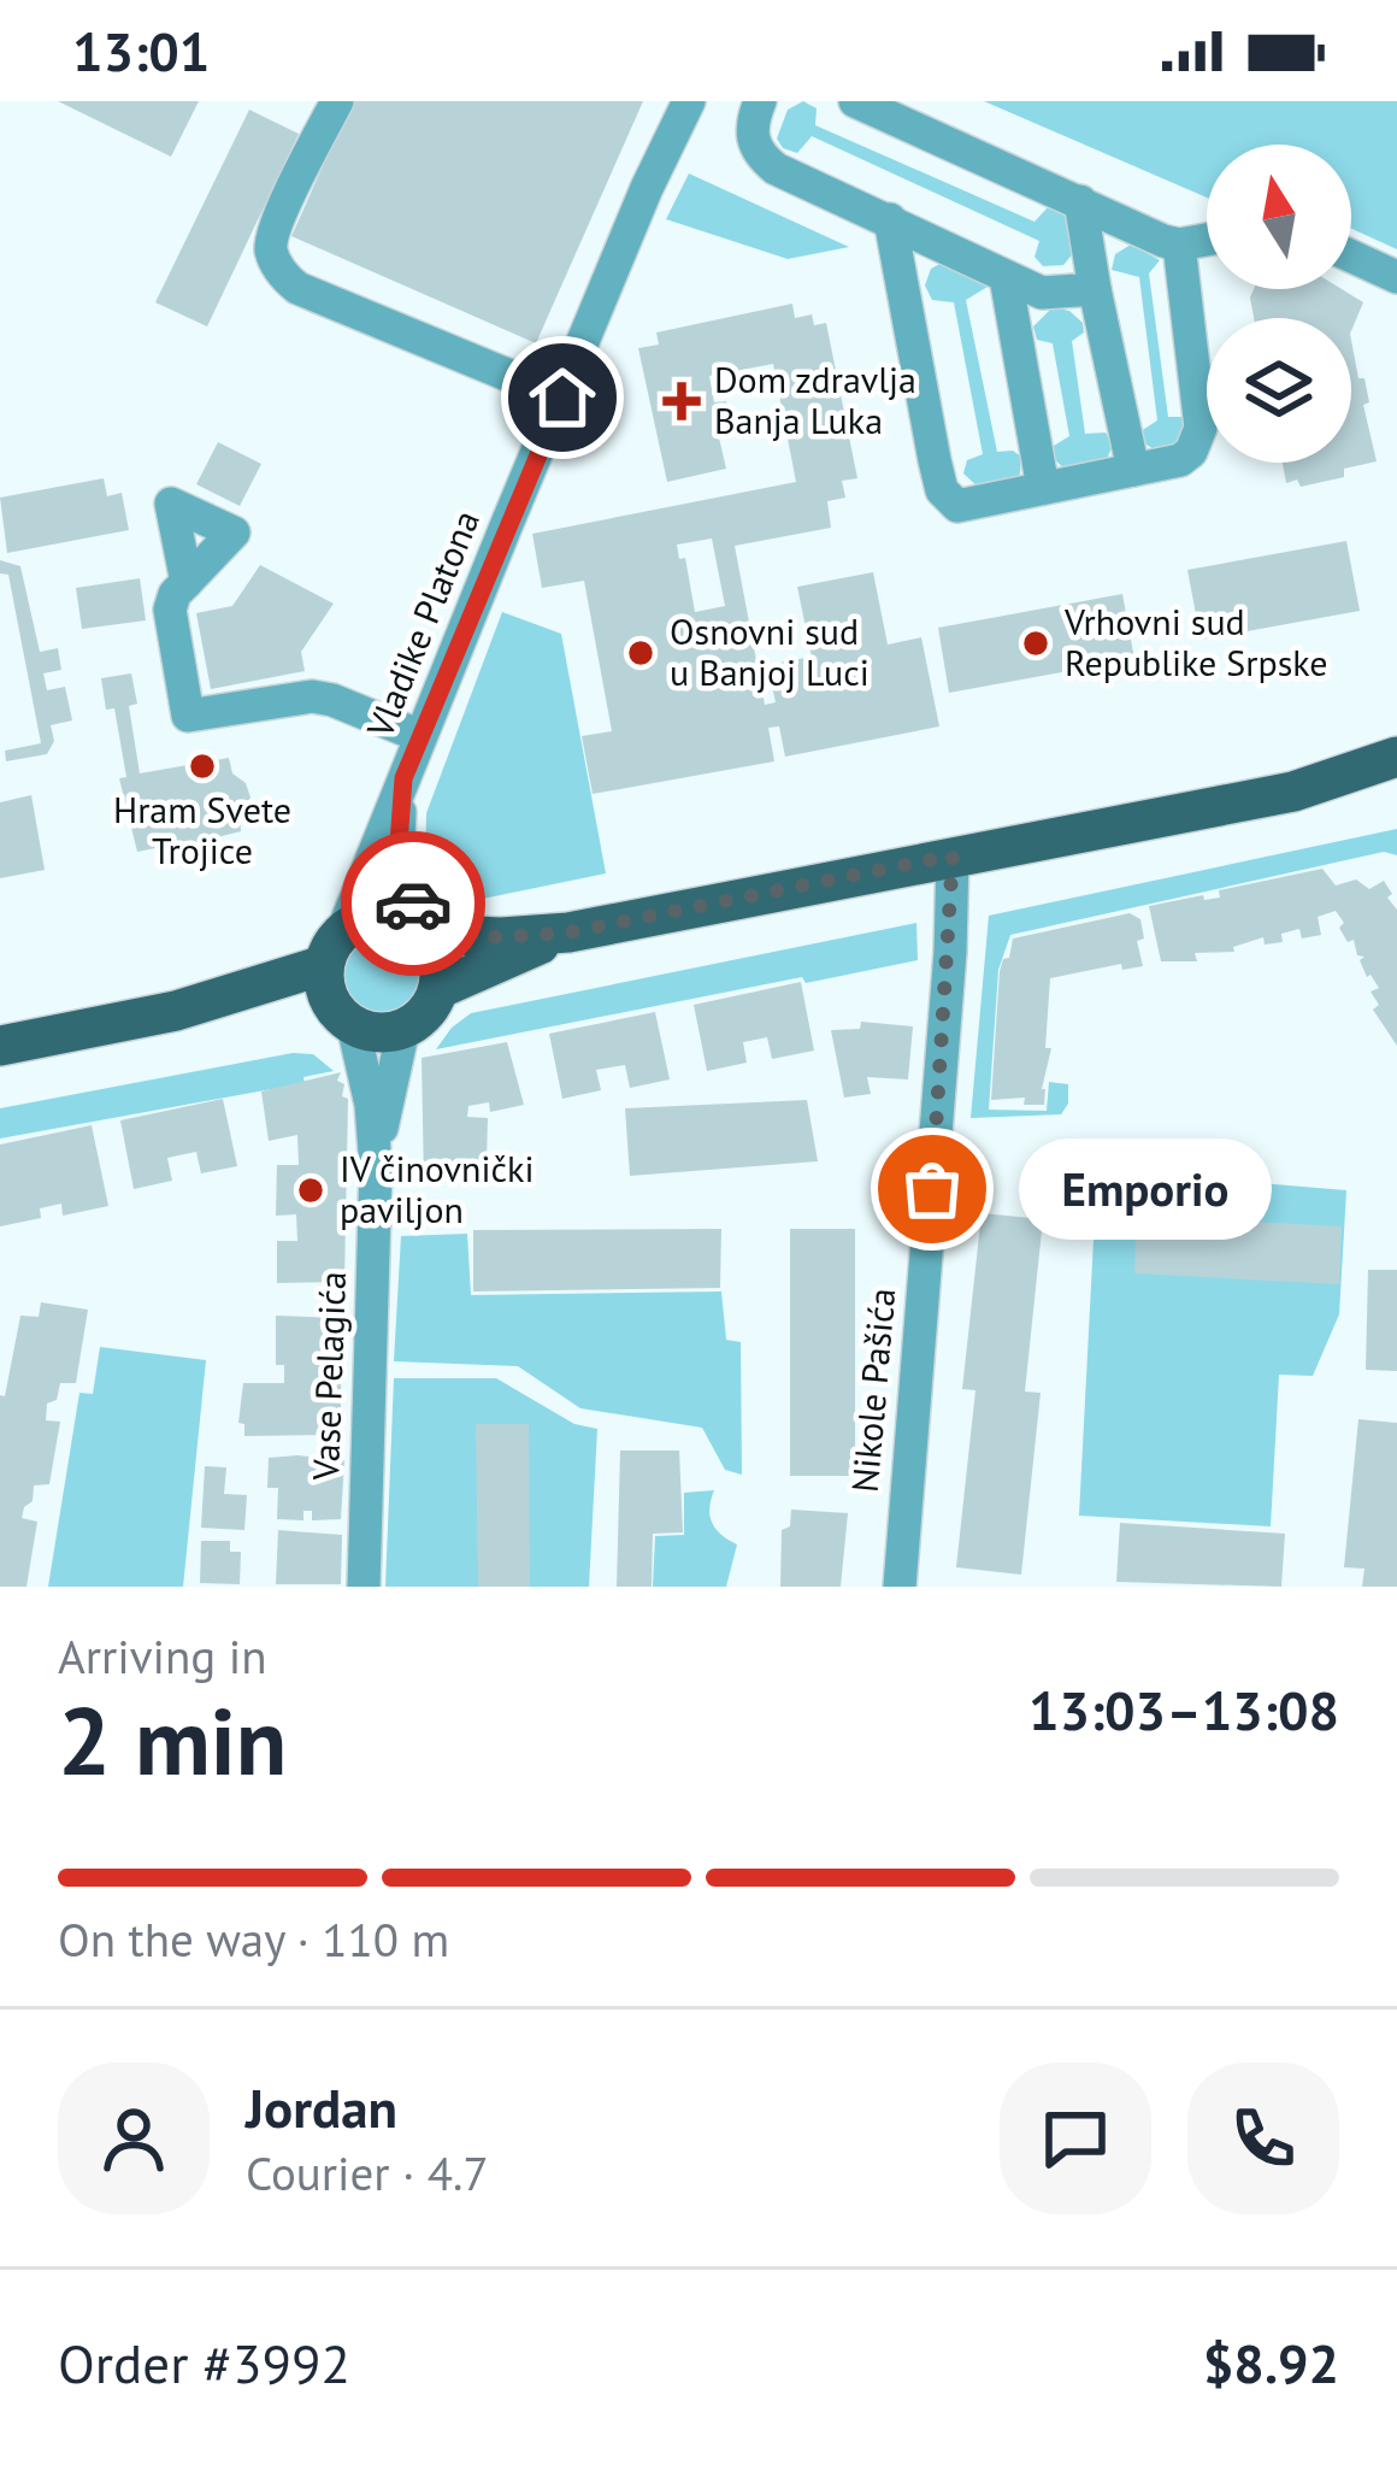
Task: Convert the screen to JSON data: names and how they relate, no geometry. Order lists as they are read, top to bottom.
{
  "streets": {
    "street": ["Vladike Platona", "Vase Pelagića", "Nikole Pašića"]
  },
  "crossings": [
    ["Vladike Platona", "Vase Pelagića"]
  ],
  "places": {
    "health": ["Dom zdravlja Banja Luka"],
    "other": [
      "Vrhovni sud Republike Srpske",
      "Osnovni sud u Banjoj Luci",
      "Hram Svete Trojice",
      "Emporio",
      "IV činovnički paviljon"
    ]
  },
  "north": "top",
  "page": {
    "status": "13:01",
    "bubble": "Emporio",
    "heading": ["2 min", "Arriving in", "13:03–13:08"],
    "panel": [
      "Jordan",
      "Courier · 4.7",
      "Order #3992",
      "$8.92"
    ],
    "bar": "On the way · 110 m"
  }
}
